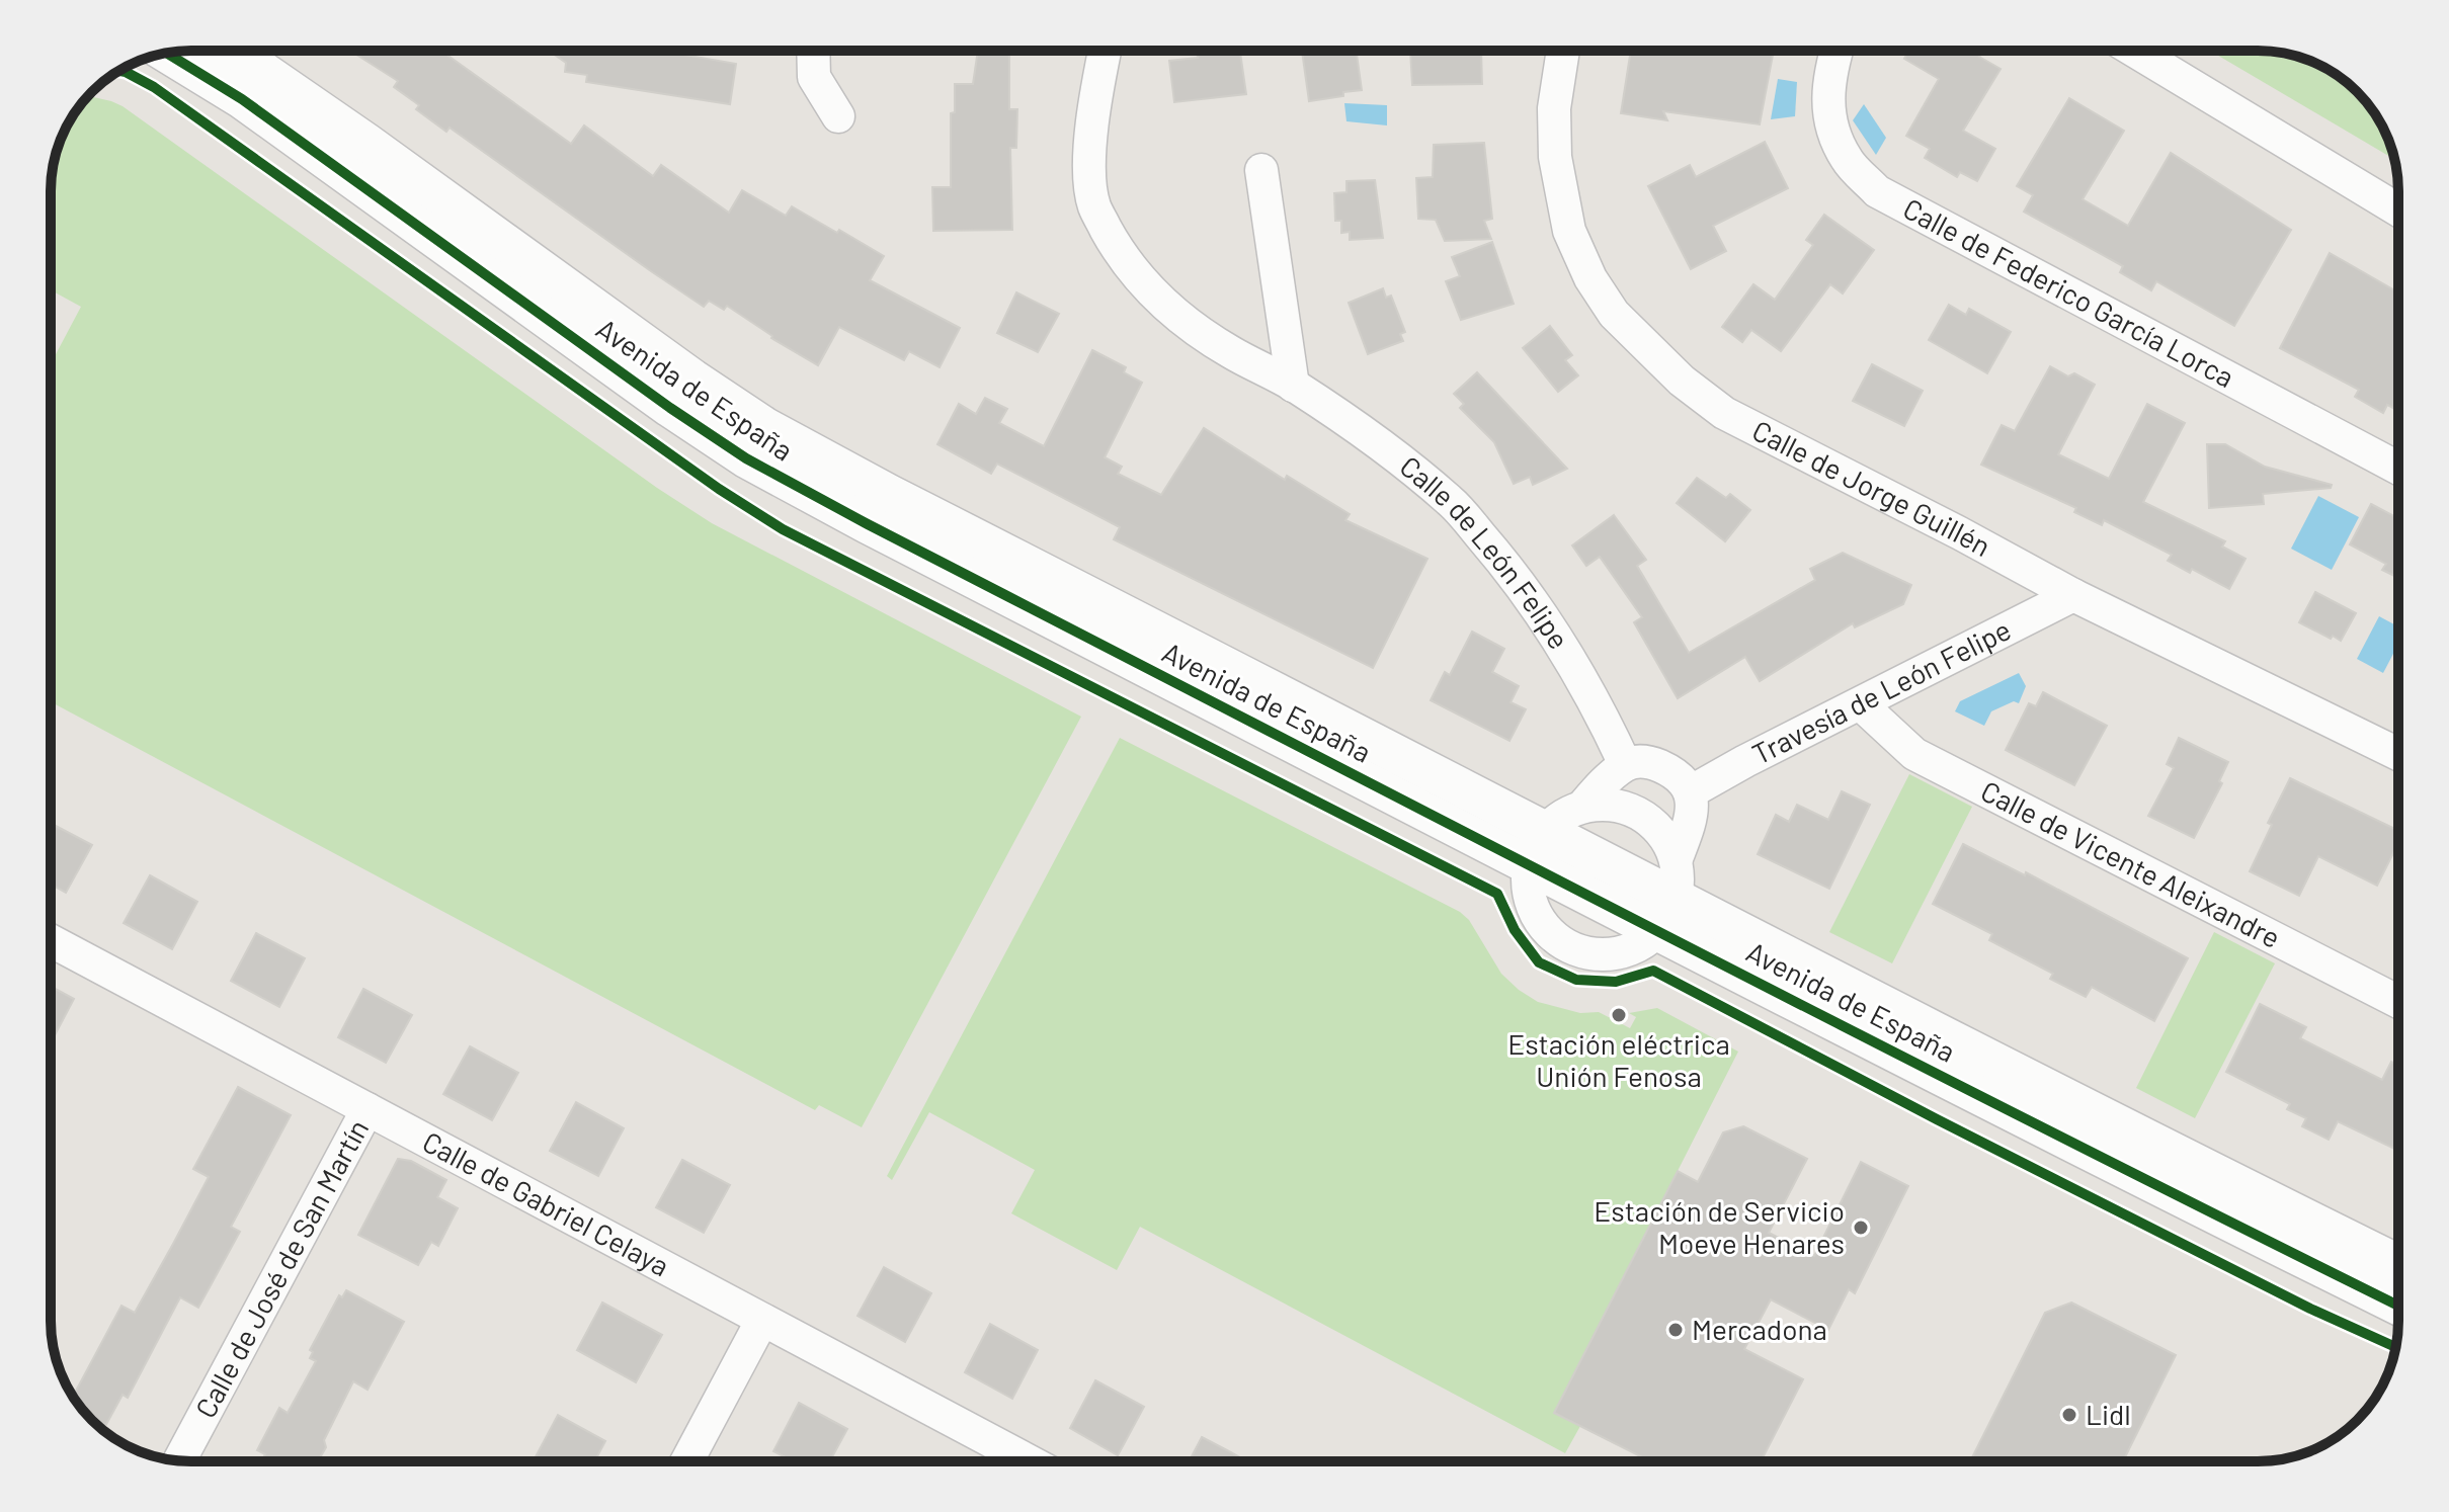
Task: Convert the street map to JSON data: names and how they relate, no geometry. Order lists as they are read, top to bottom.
{
  "streets": {
    "street": [
      "Calle de Federico García Lorca",
      "Avenida de España",
      "Calle de Jorge Guillén",
      "Calle de León Felipe",
      "Travesía de León Felipe",
      "Calle de Vicente Aleixandre",
      "Calle de Gabriel Celaya",
      "Calle de José de San Martín"
    ]
  },
  "crossings": [
    ["Calle de Jorge Guillén", "Travesía de León Felipe"],
    ["Travesía de León Felipe", "Calle de Vicente Aleixandre"],
    ["Calle de Gabriel Celaya", "Calle de José de San Martín"]
  ],
  "places": [
    "Estación eléctrica Unión Fenosa",
    "Estación de Servicio Moeve Henares",
    "Mercadona",
    "Lidl"
  ]
}
